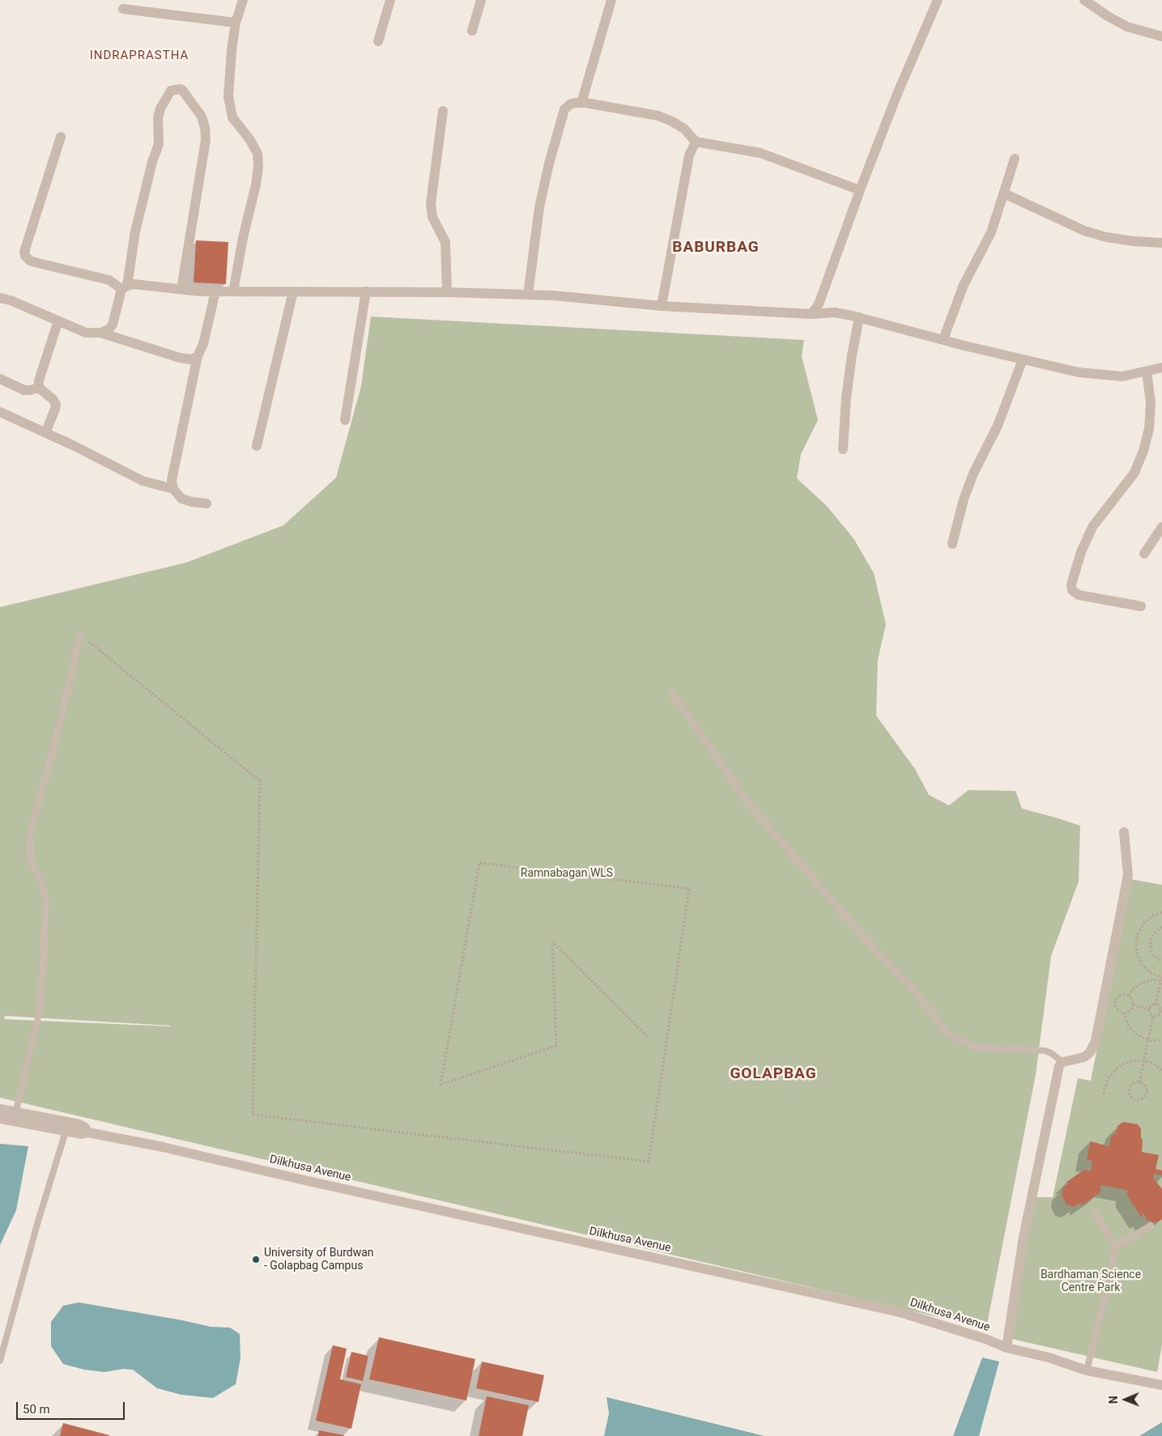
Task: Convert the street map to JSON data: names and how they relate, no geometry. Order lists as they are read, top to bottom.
{
  "streets": {
    "street": ["Dilkhusa Avenue"]
  },
  "districts": ["INDRAPRASTHA", "BABURBAG", "GOLAPBAG"],
  "parks": ["Ramnabagan WLS", "Bardhaman Science Centre Park"],
  "places": ["University of Burdwan - Golapbag Campus"],
  "scale_bar": "50 m",
  "north": "left"
}
